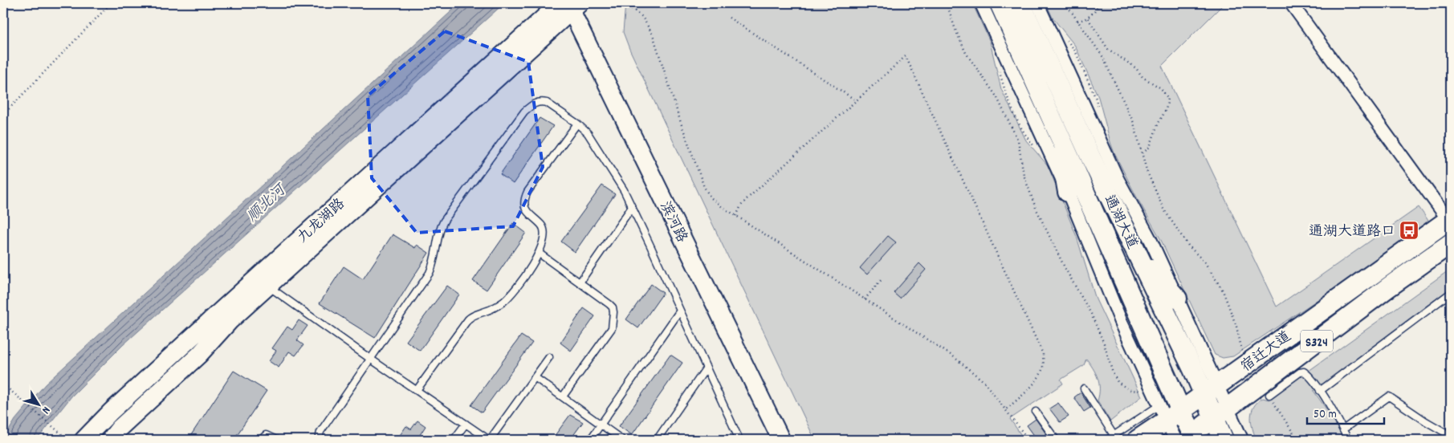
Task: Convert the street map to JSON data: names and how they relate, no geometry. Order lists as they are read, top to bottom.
{
  "streets": {
    "main road": ["通湖大道", "S324", "宿迁大道"],
    "street": ["九龙湖路", "滨河路"]
  },
  "crossings": [
    ["九龙湖路", "滨河路"],
    ["通湖大道", "宿迁大道"]
  ],
  "water": ["顺北河"],
  "places": {
    "bus stop": ["通湖大道路口"]
  },
  "scale_bar": "50 m",
  "north": "bottom right"
}
